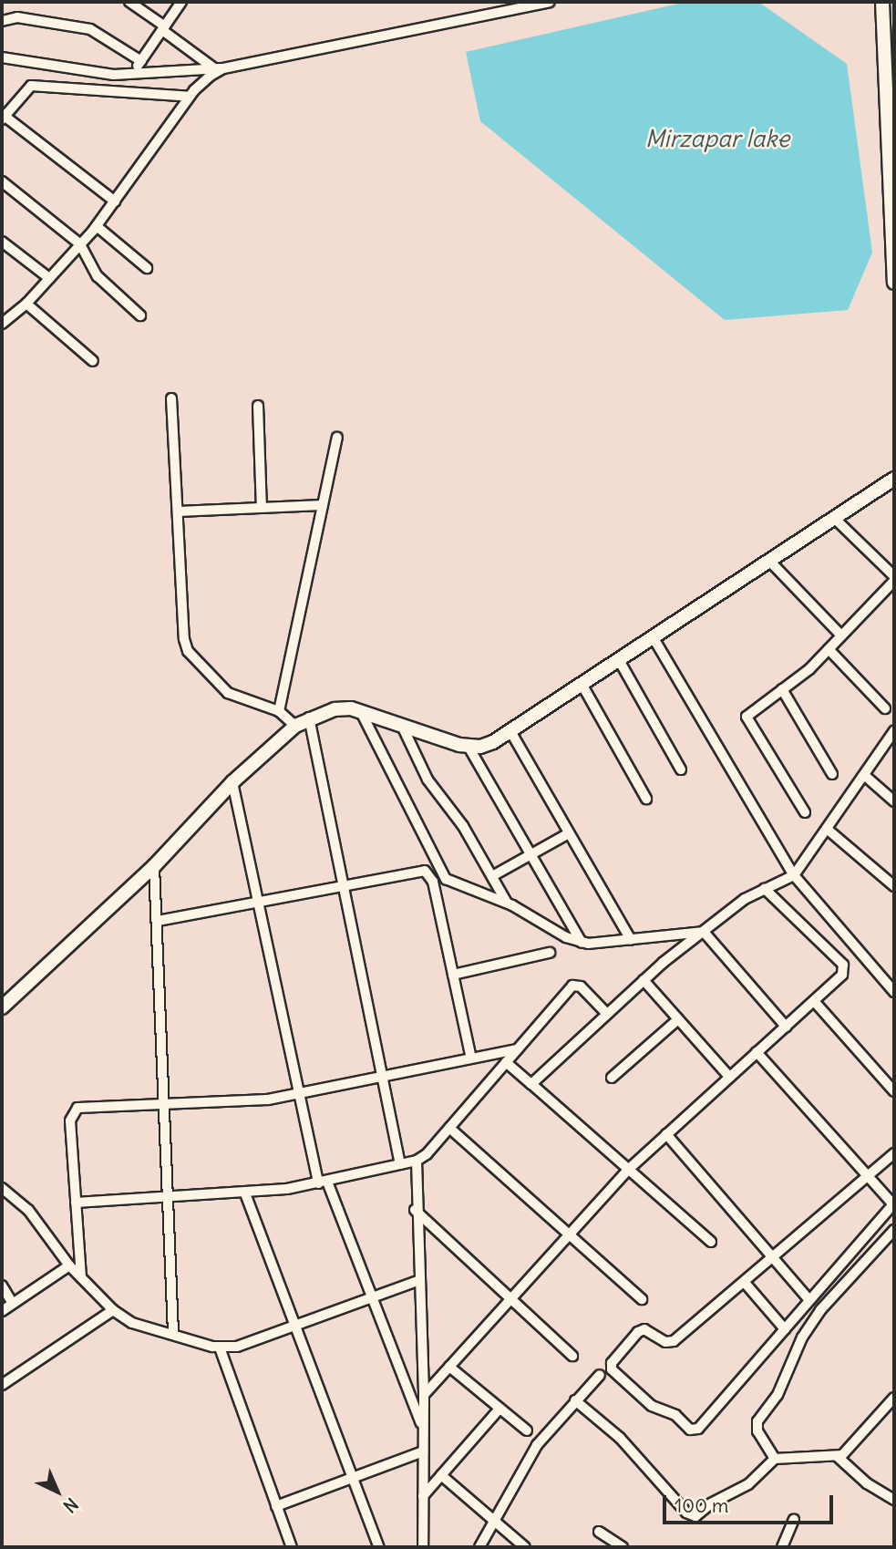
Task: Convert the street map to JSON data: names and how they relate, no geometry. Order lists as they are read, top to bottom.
{
  "water": ["Mirzapar lake"],
  "scale_bar": "100 m",
  "north": "bottom right"
}
